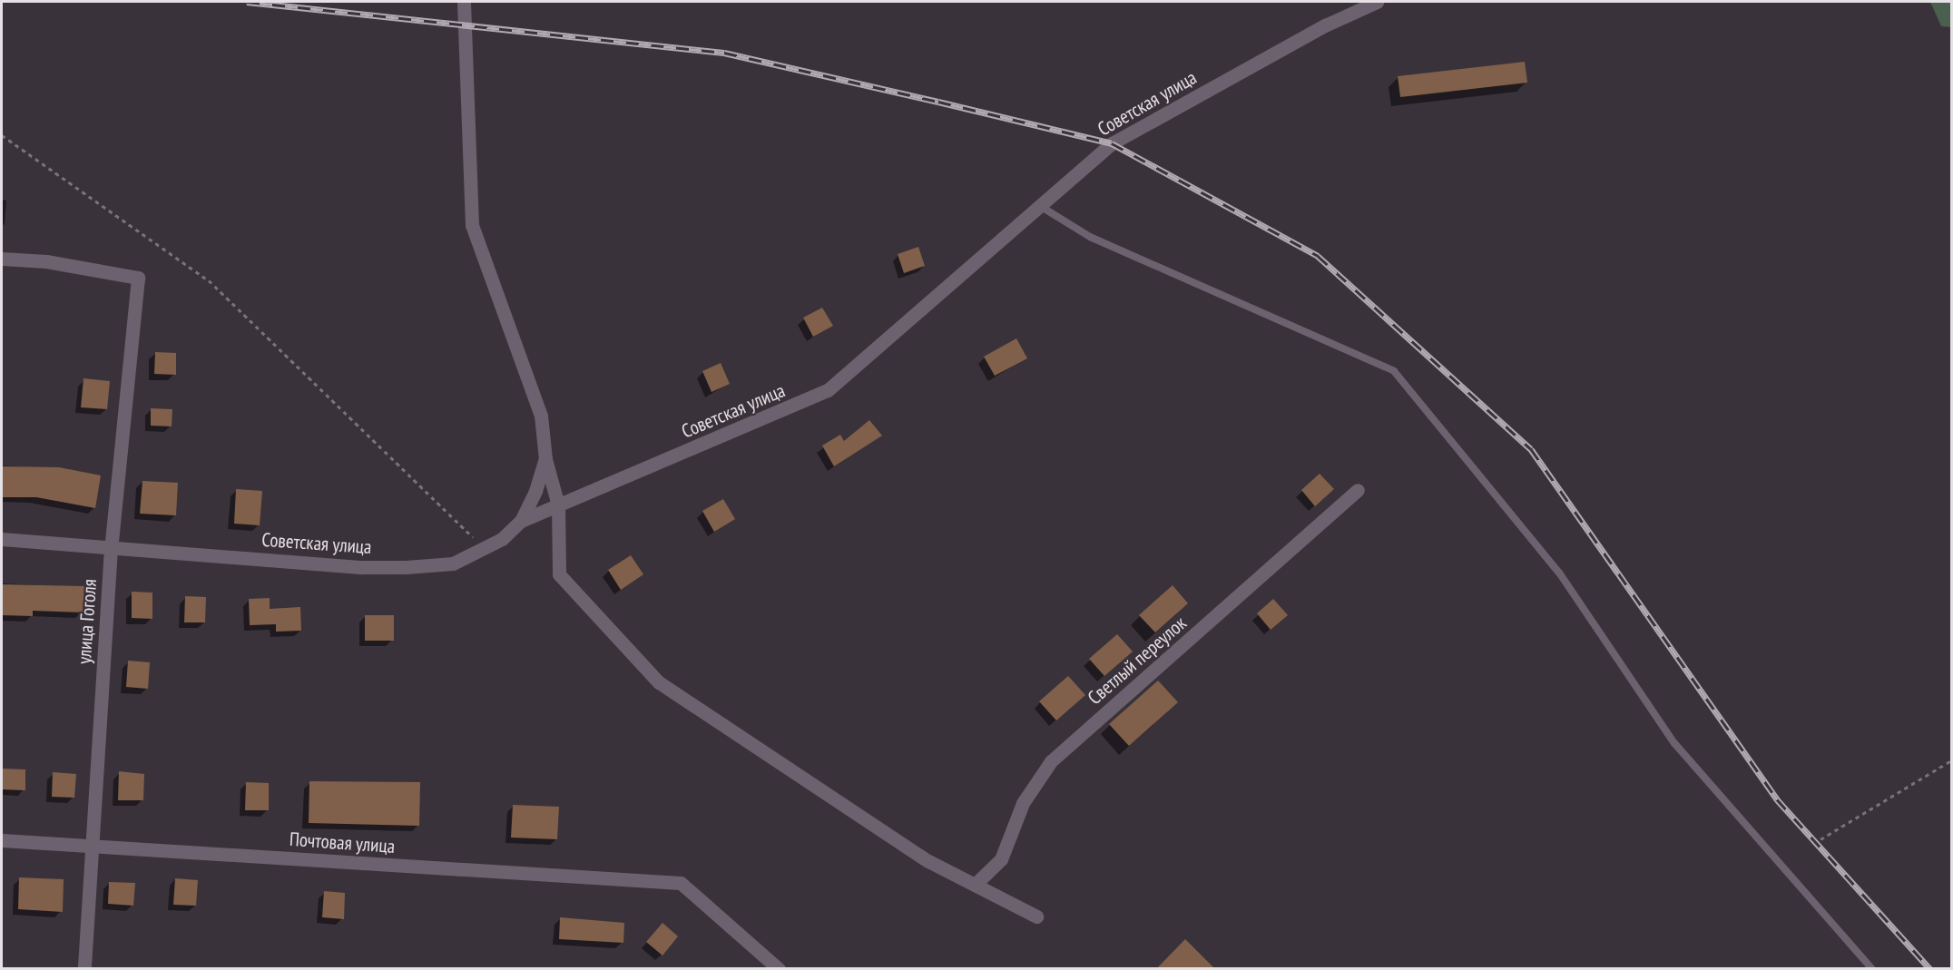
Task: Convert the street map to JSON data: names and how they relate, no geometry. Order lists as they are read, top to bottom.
{
  "streets": {
    "street": [
      "Советская улица",
      "улица Гоголя",
      "Светлый переулок",
      "Почтовая улица"
    ]
  },
  "crossings": [
    ["Советская улица", "улица Гоголя"],
    ["улица Гоголя", "Почтовая улица"]
  ]
}
